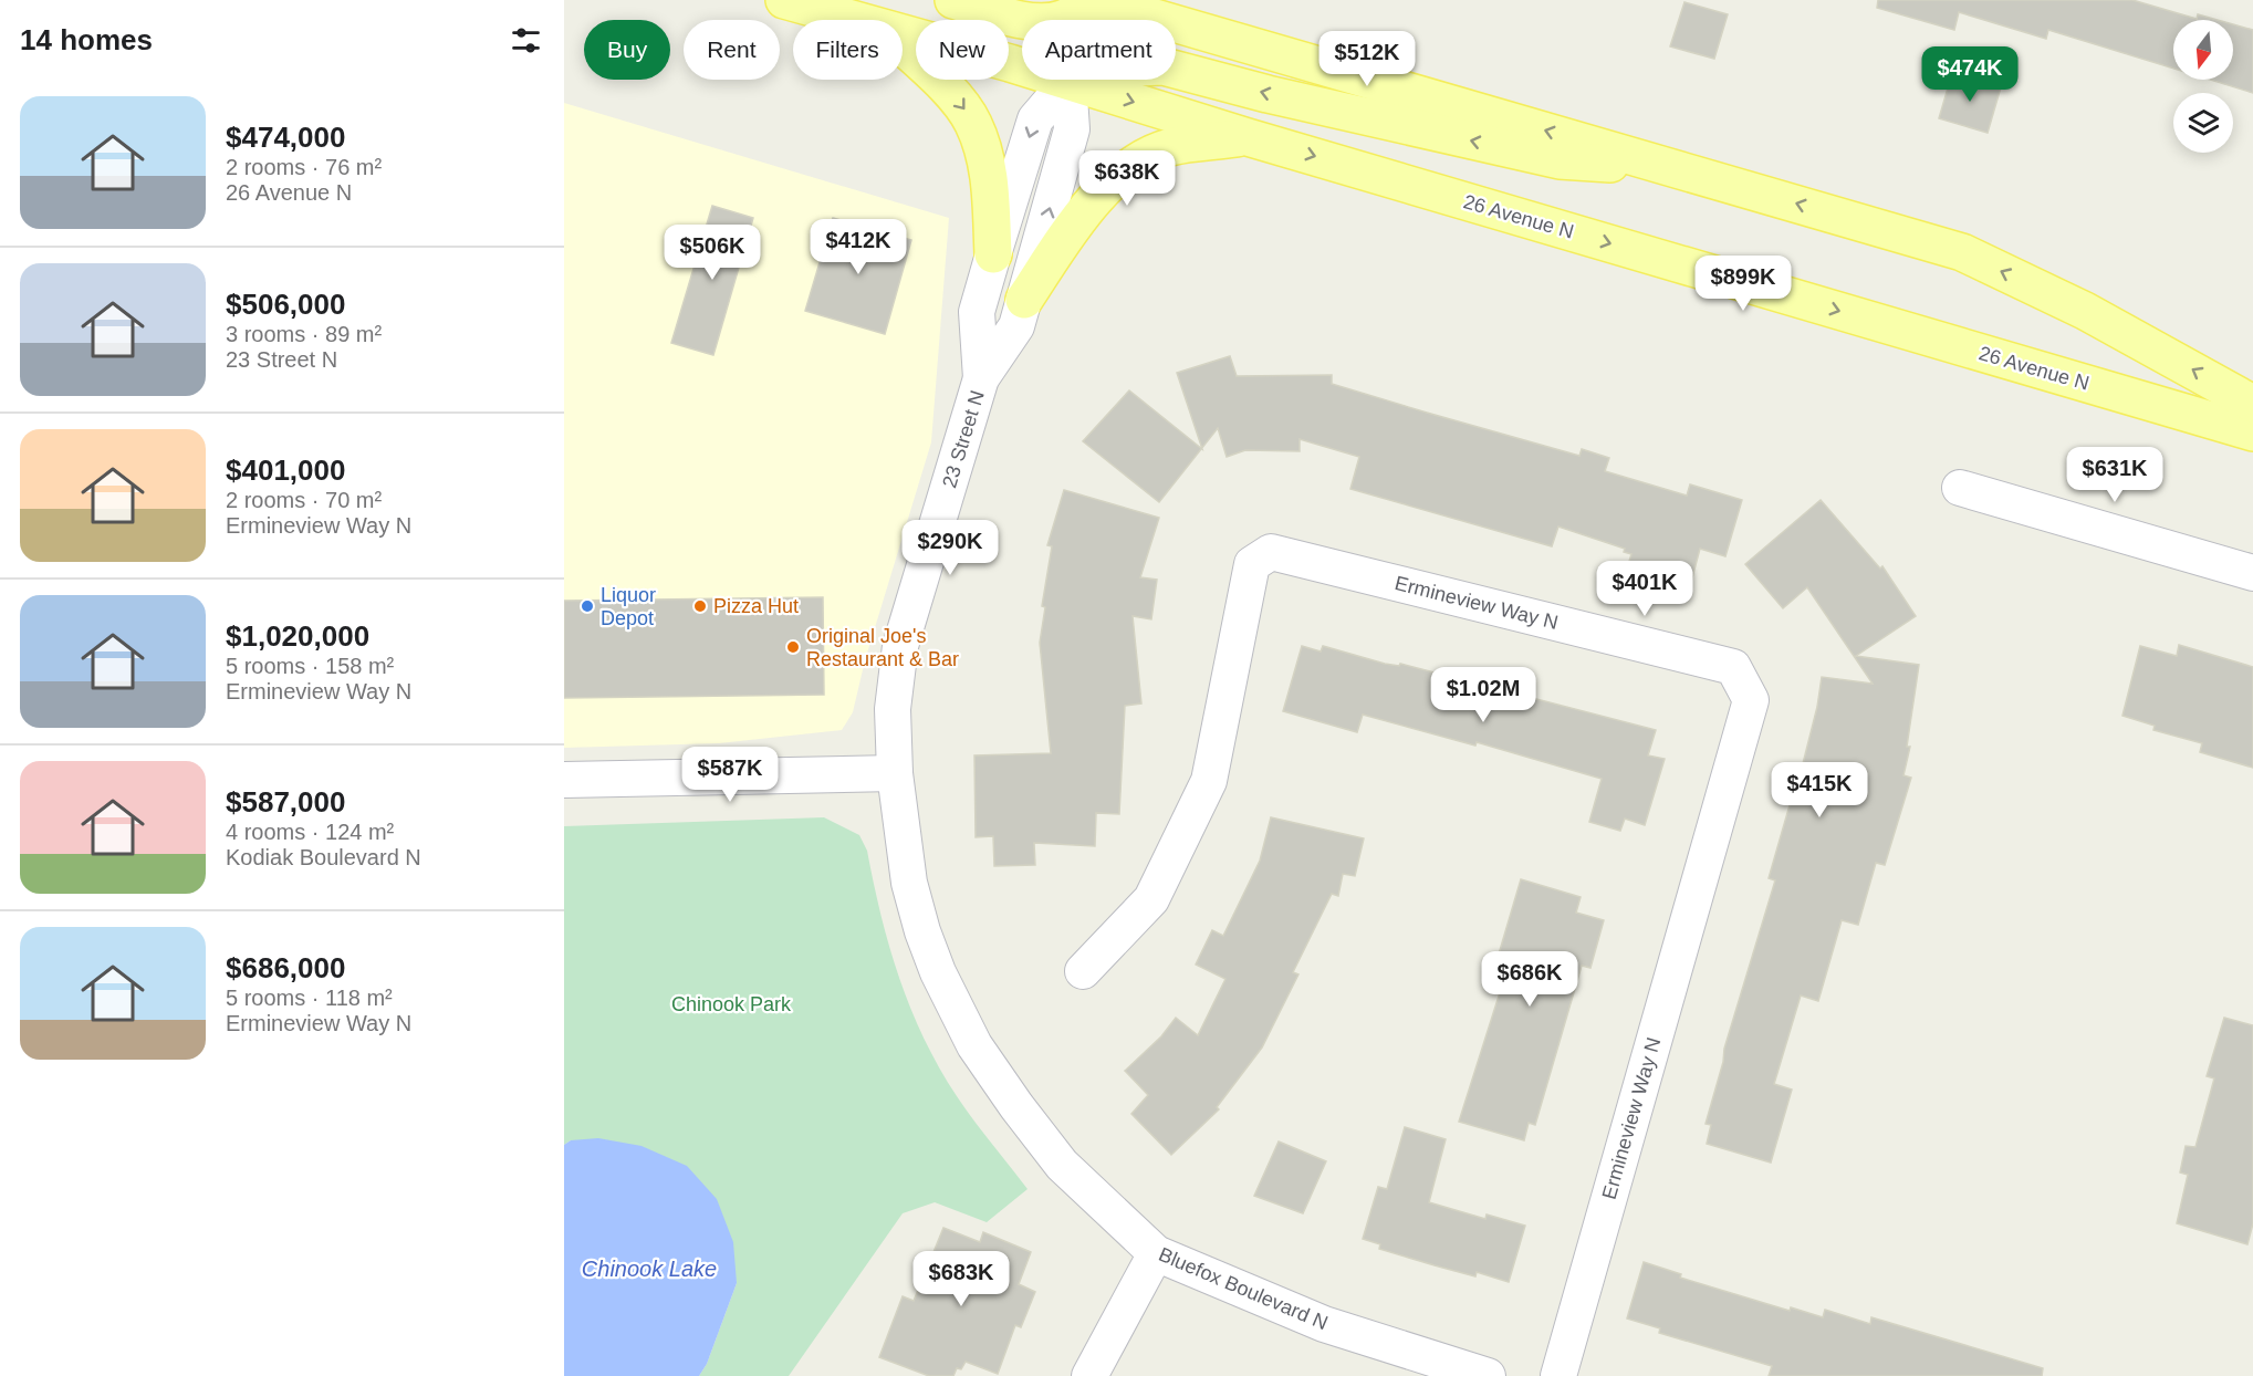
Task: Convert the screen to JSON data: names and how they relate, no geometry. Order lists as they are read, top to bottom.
{
  "streets": {
    "main road": ["26 Avenue N"],
    "street": ["23 Street N", "Ermineview Way N", "Bluefox Boulevard N"]
  },
  "crossings": [
    ["26 Avenue N", "23 Street N"],
    ["23 Street N", "Bluefox Boulevard N"]
  ],
  "water": ["Chinook Lake"],
  "parks": ["Chinook Park"],
  "places": ["Liquor Depot", "Pizza Hut", "Original Joe's Restaurant & Bar"],
  "north": "bottom",
  "page": {
    "heading": "14 homes",
    "chip": [
      "Buy",
      "Rent",
      "Filters",
      "New",
      "Apartment"
    ],
    "price": [
      "$512K",
      "$474K",
      "$638K",
      "$412K",
      "$506K",
      "$899K",
      "$631K",
      "$290K",
      "$401K",
      "$1.02M",
      "$587K",
      "$415K",
      "$686K",
      "$683K"
    ],
    "list": [
      {
        "name": "$474,000",
        "note": "2 rooms · 76 m² · 26 Avenue N"
      },
      {
        "name": "$506,000",
        "note": "3 rooms · 89 m² · 23 Street N"
      },
      {
        "name": "$401,000",
        "note": "2 rooms · 70 m² · Ermineview Way N"
      },
      {
        "name": "$1,020,000",
        "note": "5 rooms · 158 m² · Ermineview Way N"
      },
      {
        "name": "$587,000",
        "note": "4 rooms · 124 m² · Kodiak Boulevard N"
      },
      {
        "name": "$686,000",
        "note": "5 rooms · 118 m² · Ermineview Way N"
      }
    ]
  }
}
